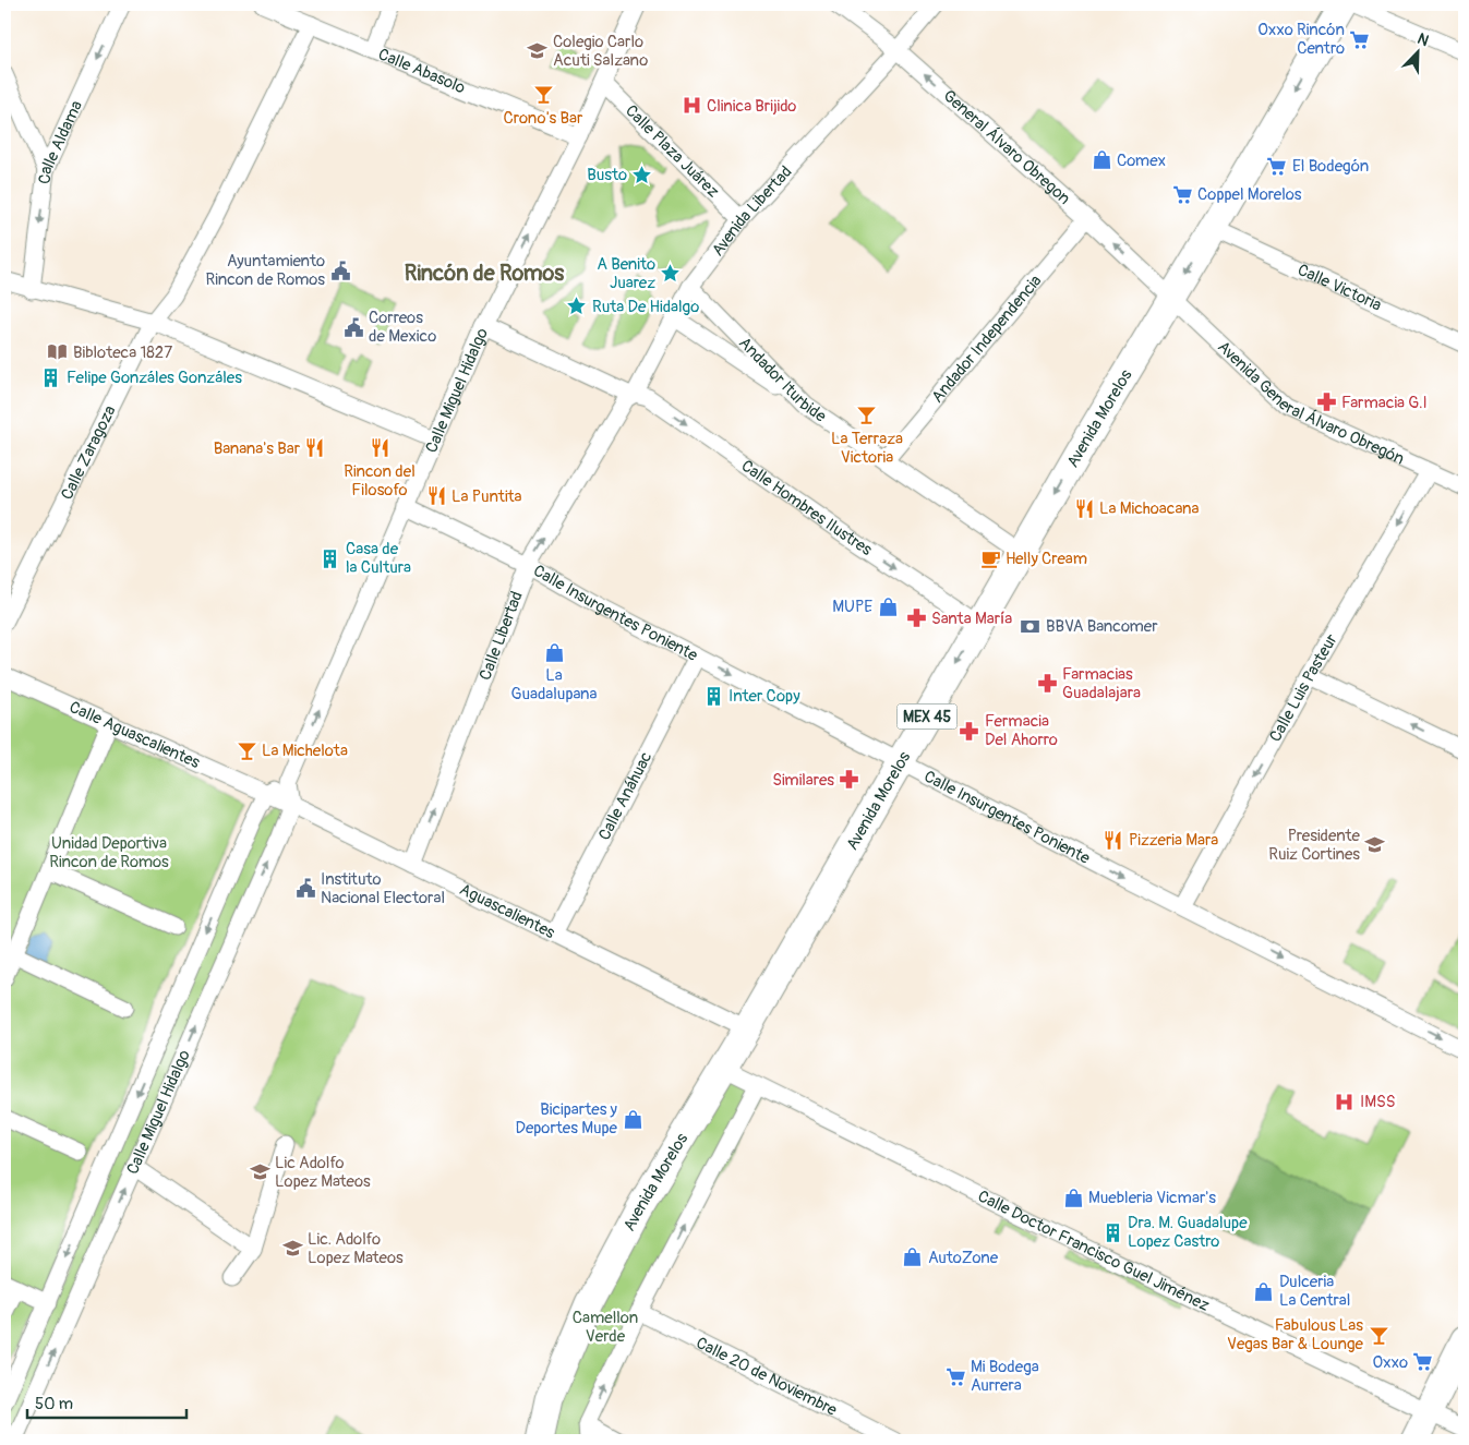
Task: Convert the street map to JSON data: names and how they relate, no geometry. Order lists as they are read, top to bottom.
{
  "streets": {
    "main road": ["Avenida Morelos", "MEX 45"],
    "street": [
      "Calle Abasolo",
      "Calle Aldama",
      "General Álvaro Obregon",
      "Calle Plaza Juárez",
      "Avenida Libertad",
      "Calle Victoria",
      "Andador Independencia",
      "Andador Iturbide",
      "Calle Miguel Hidalgo",
      "Avenida General Álvaro Obregón",
      "Calle Zaragoza",
      "Calle Hombres Ilustres",
      "Calle Insurgentes Poniente",
      "Calle Libertad",
      "Calle Luis Pasteur",
      "Calle Aguascalientes",
      "Calle Anáhuac",
      "Aguascalientes",
      "Calle Doctor Francisco Guel Jiménez",
      "Calle 20 de Noviembre"
    ]
  },
  "crossings": [
    ["Calle Abasolo", "Calle Miguel Hidalgo"],
    ["Calle Abasolo", "Calle Zaragoza"],
    ["General Álvaro Obregon", "Avenida Libertad"],
    ["General Álvaro Obregon", "Andador Independencia"],
    ["General Álvaro Obregon", "Avenida General Álvaro Obregón"],
    ["General Álvaro Obregon", "Avenida Morelos"],
    ["Calle Plaza Juárez", "Avenida Libertad"],
    ["Calle Plaza Juárez", "Calle Miguel Hidalgo"],
    ["Avenida Libertad", "Andador Iturbide"],
    ["Avenida Libertad", "Calle Hombres Ilustres"],
    ["Avenida Libertad", "Calle Libertad"],
    ["Calle Victoria", "Avenida Morelos"],
    ["Andador Independencia", "Andador Iturbide"],
    ["Andador Iturbide", "Avenida Morelos"],
    ["Calle Miguel Hidalgo", "Calle Hombres Ilustres"],
    ["Calle Miguel Hidalgo", "Calle Insurgentes Poniente"],
    ["Calle Miguel Hidalgo", "Calle Aguascalientes"],
    ["Calle Miguel Hidalgo", "Aguascalientes"],
    ["Avenida General Álvaro Obregón", "Avenida Morelos"],
    ["Avenida General Álvaro Obregón", "Calle Luis Pasteur"],
    ["Avenida Morelos", "Calle Hombres Ilustres"],
    ["Avenida Morelos", "Calle Insurgentes Poniente"],
    ["Avenida Morelos", "Aguascalientes"],
    ["Avenida Morelos", "Calle Doctor Francisco Guel Jiménez"],
    ["Calle Hombres Ilustres", "Calle Libertad"],
    ["Calle Insurgentes Poniente", "Calle Libertad"],
    ["Calle Insurgentes Poniente", "Calle Luis Pasteur"],
    ["Calle Insurgentes Poniente", "Calle Anáhuac"],
    ["Calle Libertad", "Aguascalientes"],
    ["Calle Aguascalientes", "Aguascalientes"],
    ["Calle Anáhuac", "Aguascalientes"]
  ],
  "one_way": [
    "Calle Aldama",
    "General Álvaro Obregon",
    "Avenida Morelos",
    "Calle Insurgentes Poniente",
    "Calle Libertad",
    "Calle Luis Pasteur"
  ],
  "districts": ["Rincón de Romos"],
  "parks": ["Unidad Deportiva Rincon de Romos", "Camellon Verde"],
  "places": {
    "supermarket": [
      "Oxxo Rincón Centro",
      "El Bodegón",
      "Coppel Morelos",
      "Oxxo",
      "Mi Bodega Aurrera"
    ],
    "school or university": [
      "Colegio Carlo Acuti Salzano",
      "Presidente Ruiz Cortines",
      "Lic Adolfo Lopez Mateos",
      "Lic. Adolfo Lopez Mateos"
    ],
    "bar": [
      "Crono's Bar",
      "La Terraza Victoria",
      "La Michelota",
      "Fabulous Las Vegas Bar & Lounge"
    ],
    "hospital": ["Clinica Brijido", "IMSS"],
    "shop": [
      "Comex",
      "MUPE",
      "La Guadalupana",
      "Bicipartes y Deportes Mupe",
      "Muebleria Vicmar's",
      "AutoZone",
      "Dulceria La Central"
    ],
    "place": ["Busto", "A Benito Juarez", "Ruta De Hidalgo"],
    "public building": ["Ayuntamiento Rincon de Romos", "Correos de Mexico", "Instituto Nacional Electoral"],
    "library": ["Bibloteca 1827"],
    "building": [
      "Felipe Gonzáles Gonzáles",
      "Casa de la Cultura",
      "Inter Copy",
      "Dra. M. Guadalupe Lopez Castro"
    ],
    "pharmacy": [
      "Farmacia G.I",
      "Santa María",
      "Farmacias Guadalajara",
      "Fermacia Del Ahorro",
      "Similares"
    ],
    "restaurant": [
      "Banana's Bar",
      "Rincon del Filosofo",
      "La Puntita",
      "La Michoacana",
      "Pizzeria Mara"
    ],
    "cafe": ["Helly Cream"],
    "bank": ["BBVA Bancomer"]
  },
  "scale_bar": "50 m",
  "north": "top right"
}
